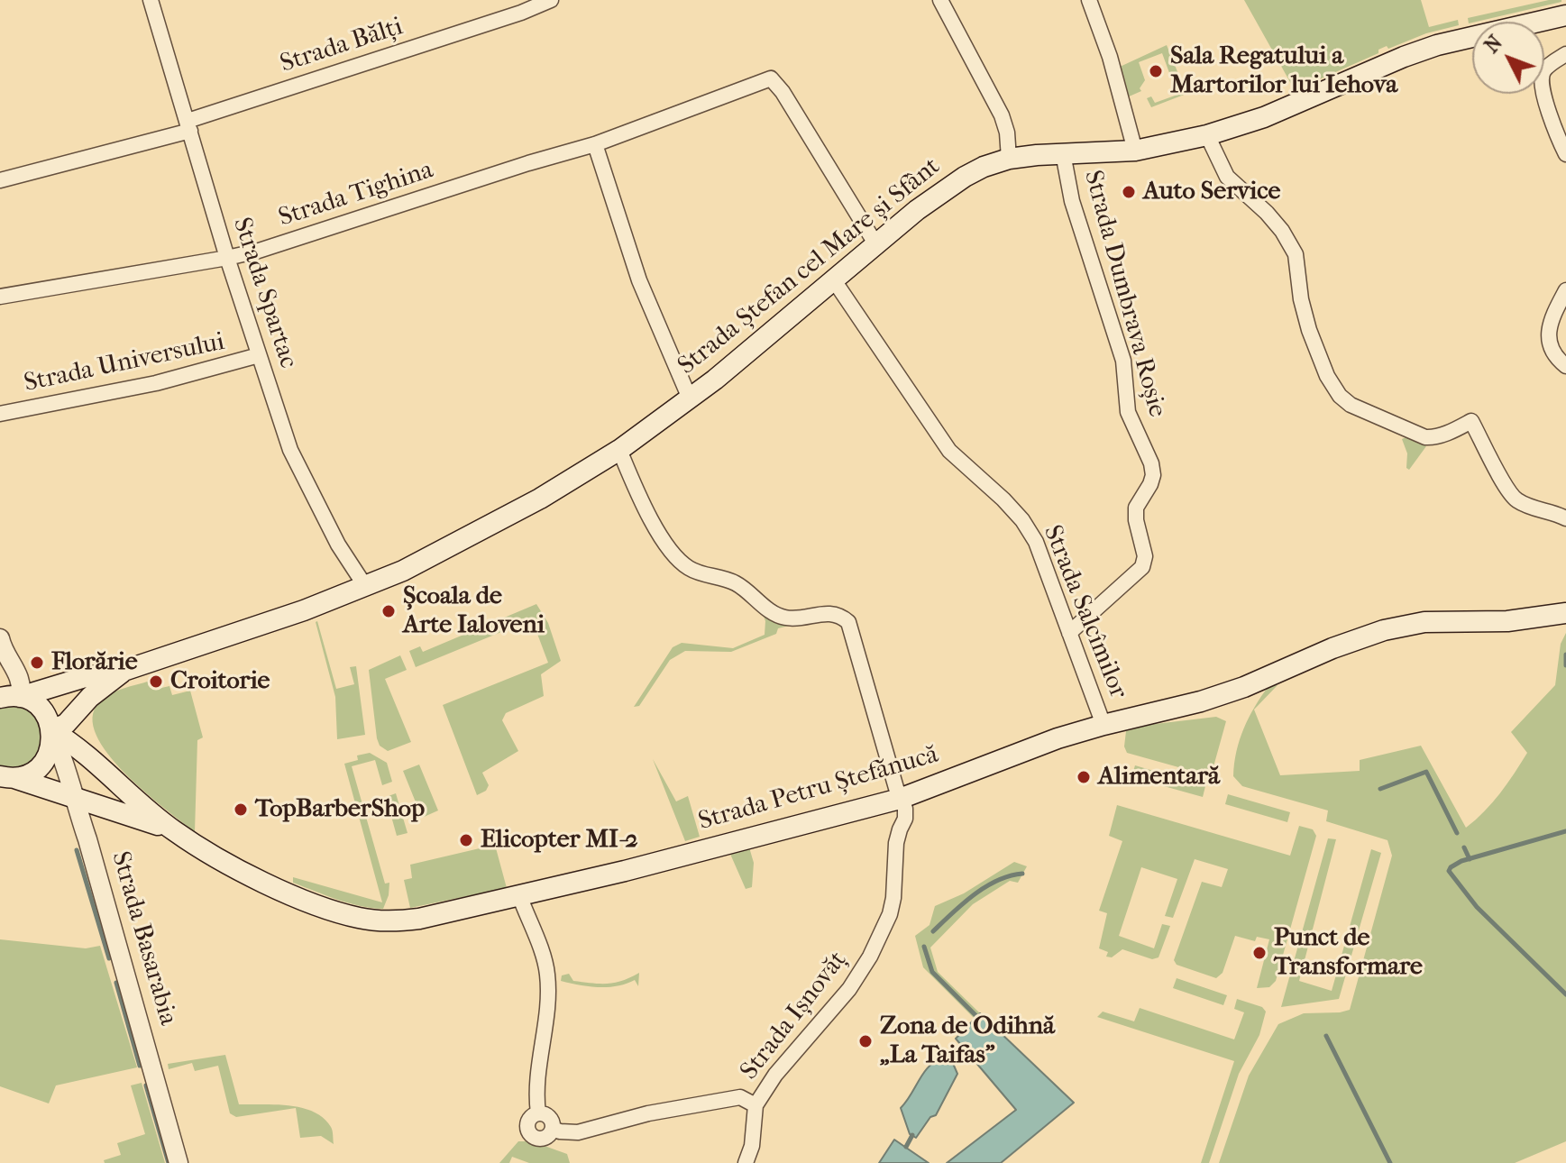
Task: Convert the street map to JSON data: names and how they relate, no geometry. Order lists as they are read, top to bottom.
{
  "streets": {
    "main road": ["Strada Ștefan cel Mare și Sfânt", "Strada Petru Ștefănucă", "Strada Basarabia"],
    "street": [
      "Strada Bălți",
      "Strada Tighina",
      "Strada Spartac",
      "Strada Dumbrava Roșie",
      "Strada Universului",
      "Strada Salcîmilor",
      "Strada Ișnovăț"
    ]
  },
  "crossings": [
    ["Strada Bălți", "Strada Spartac"],
    ["Strada Tighina", "Strada Ștefan cel Mare și Sfânt"],
    ["Strada Tighina", "Strada Spartac"],
    ["Strada Ștefan cel Mare și Sfânt", "Strada Spartac"],
    ["Strada Ștefan cel Mare și Sfânt", "Strada Dumbrava Roșie"],
    ["Strada Ștefan cel Mare și Sfânt", "Strada Salcîmilor"],
    ["Strada Ștefan cel Mare și Sfânt", "Strada Petru Ștefănucă"],
    ["Strada Ștefan cel Mare și Sfânt", "Strada Basarabia"],
    ["Strada Ștefan cel Mare și Sfânt", "Strada Ișnovăț"],
    ["Strada Spartac", "Strada Universului"],
    ["Strada Dumbrava Roșie", "Strada Salcîmilor"],
    ["Strada Salcîmilor", "Strada Petru Ștefănucă"],
    ["Strada Petru Ștefănucă", "Strada Basarabia"],
    ["Strada Petru Ștefănucă", "Strada Ișnovăț"]
  ],
  "places": [
    "Sala Regatului a Martorilor lui Iehova",
    "Auto Service",
    "Școala de Arte Ialoveni",
    "Florărie",
    "Croitorie",
    "Alimentară",
    "TopBarberShop",
    "Elicopter MI-2",
    "Punct de Transformare",
    "Zona de Odihnă „La Taifas”"
  ],
  "north": "top left"
}
